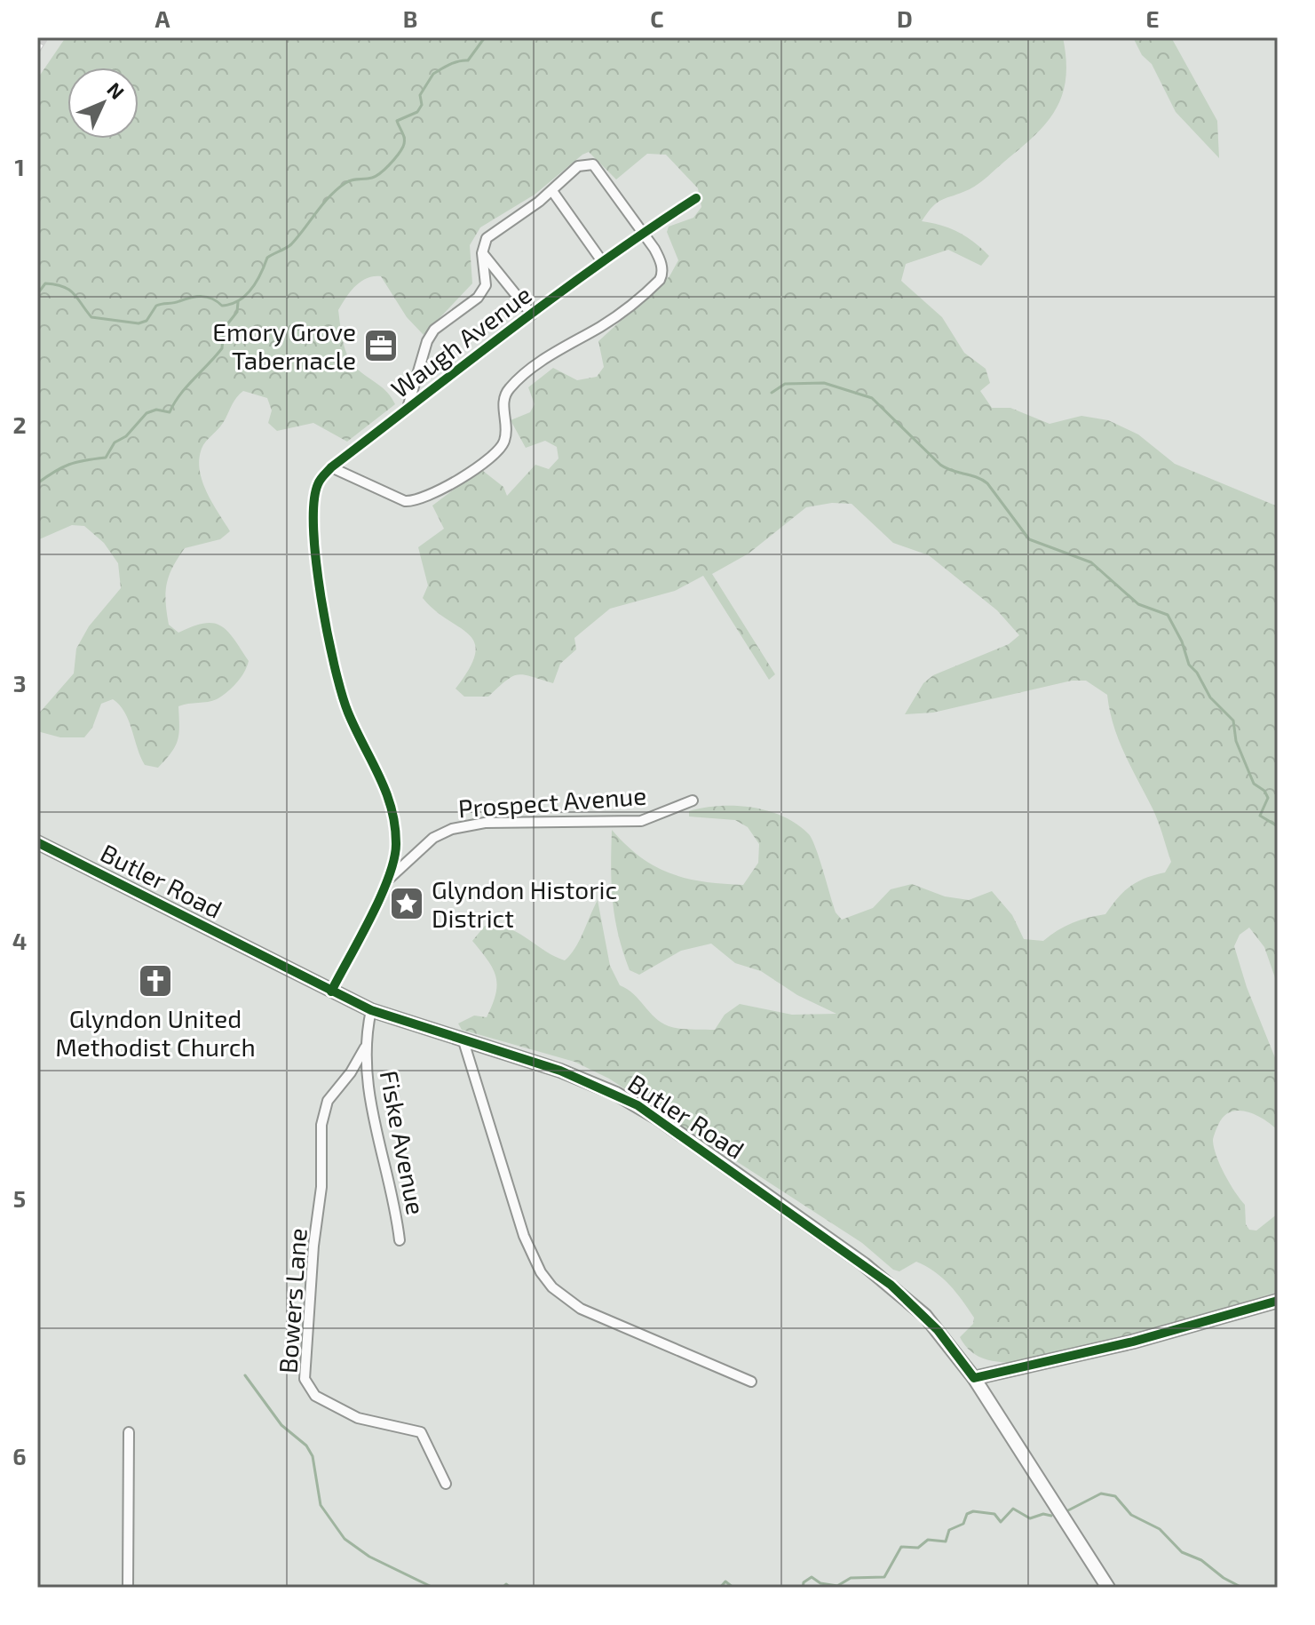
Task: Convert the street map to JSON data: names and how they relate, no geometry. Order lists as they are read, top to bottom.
{
  "streets": {
    "main road": ["Butler Road"],
    "street": [
      "Waugh Avenue",
      "Prospect Avenue",
      "Fiske Avenue",
      "Bowers Lane"
    ]
  },
  "crossings": [
    ["Waugh Avenue", "Prospect Avenue"],
    ["Butler Road", "Fiske Avenue"],
    ["Fiske Avenue", "Bowers Lane"]
  ],
  "places": {
    "office": ["Emory Grove Tabernacle"],
    "place": ["Glyndon Historic District"],
    "church": ["Glyndon United Methodist Church"]
  },
  "north": "top right",
  "grid": {
    "columns": [
      "A",
      "B",
      "C",
      "D",
      "E"
    ],
    "rows": [
      "1",
      "2",
      "3",
      "4",
      "5",
      "6"
    ]
  }
}
